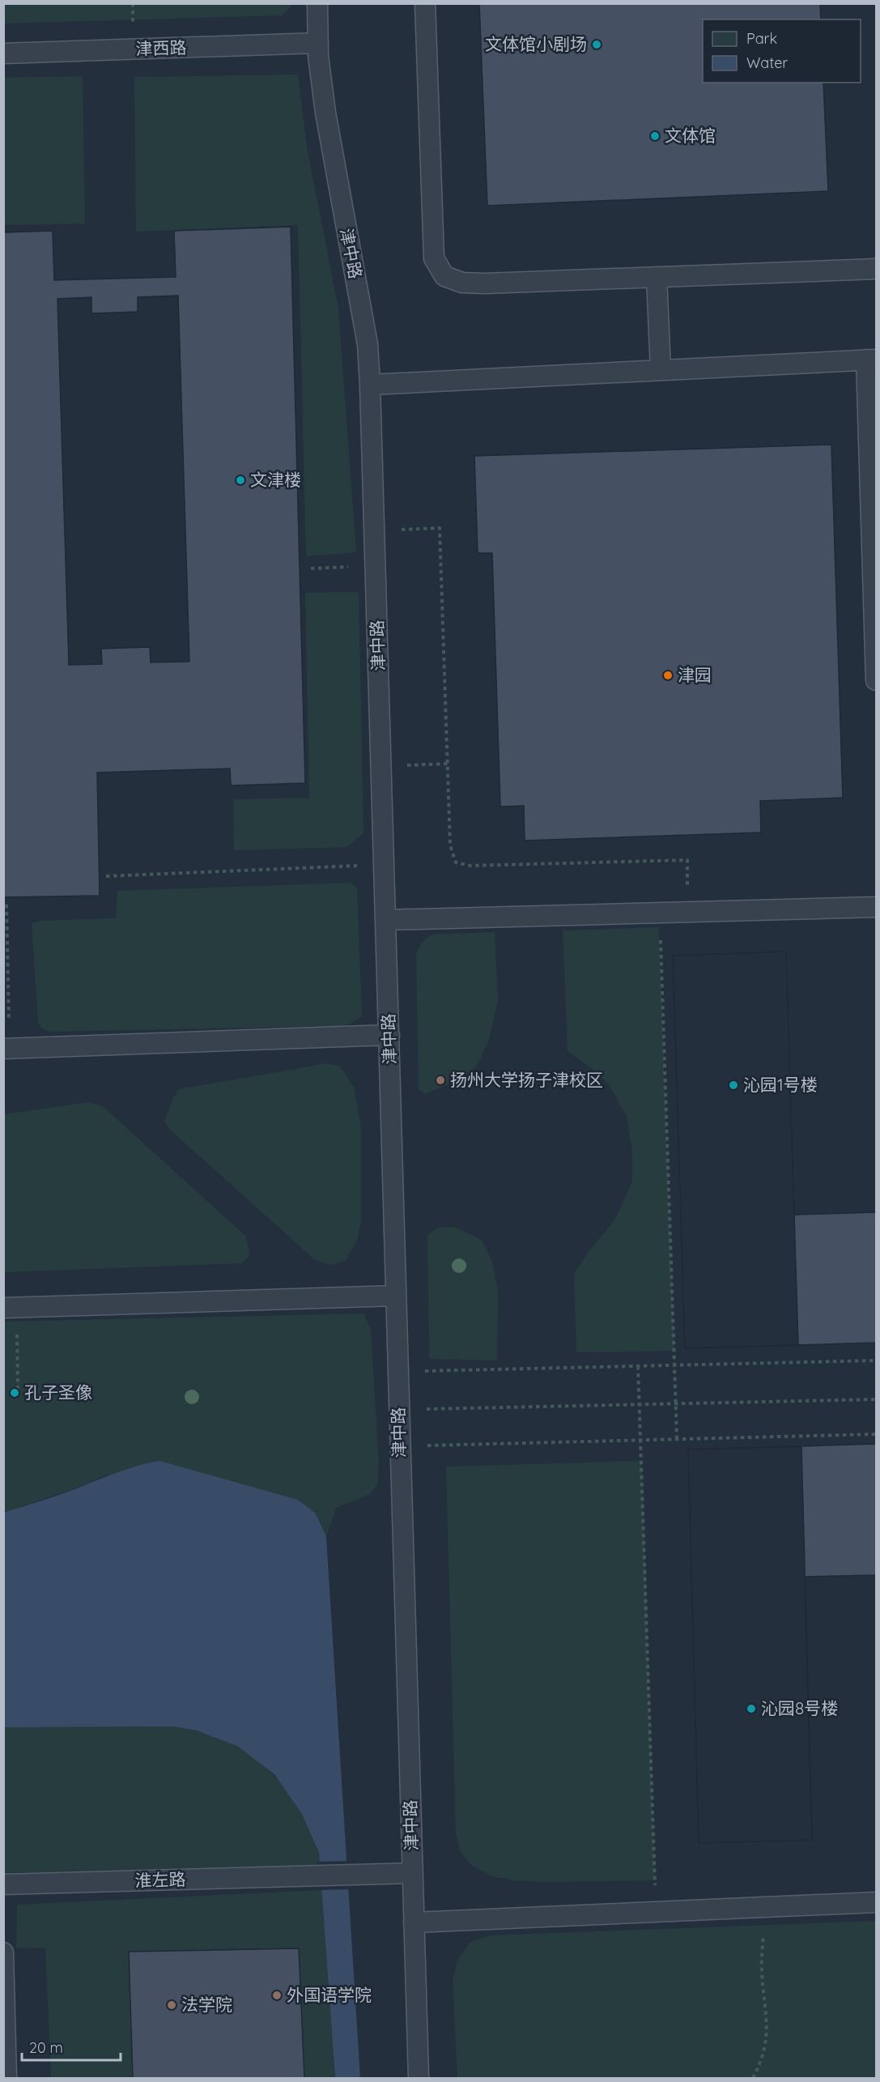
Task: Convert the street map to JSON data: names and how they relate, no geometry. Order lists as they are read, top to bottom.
{
  "streets": {
    "lane": ["津西路", "津中路", "淮左路"]
  },
  "crossings": [
    ["津西路", "津中路"],
    ["津中路", "淮左路"]
  ],
  "places": [
    "文体馆小剧场",
    "文体馆",
    "文津楼",
    "津园",
    "扬州大学扬子津校区",
    "沁园1号楼",
    "孔子圣像",
    "沁园8号楼",
    "外国语学院",
    "法学院"
  ],
  "legend": ["Park", "Water"],
  "scale_bar": "20 m"
}
